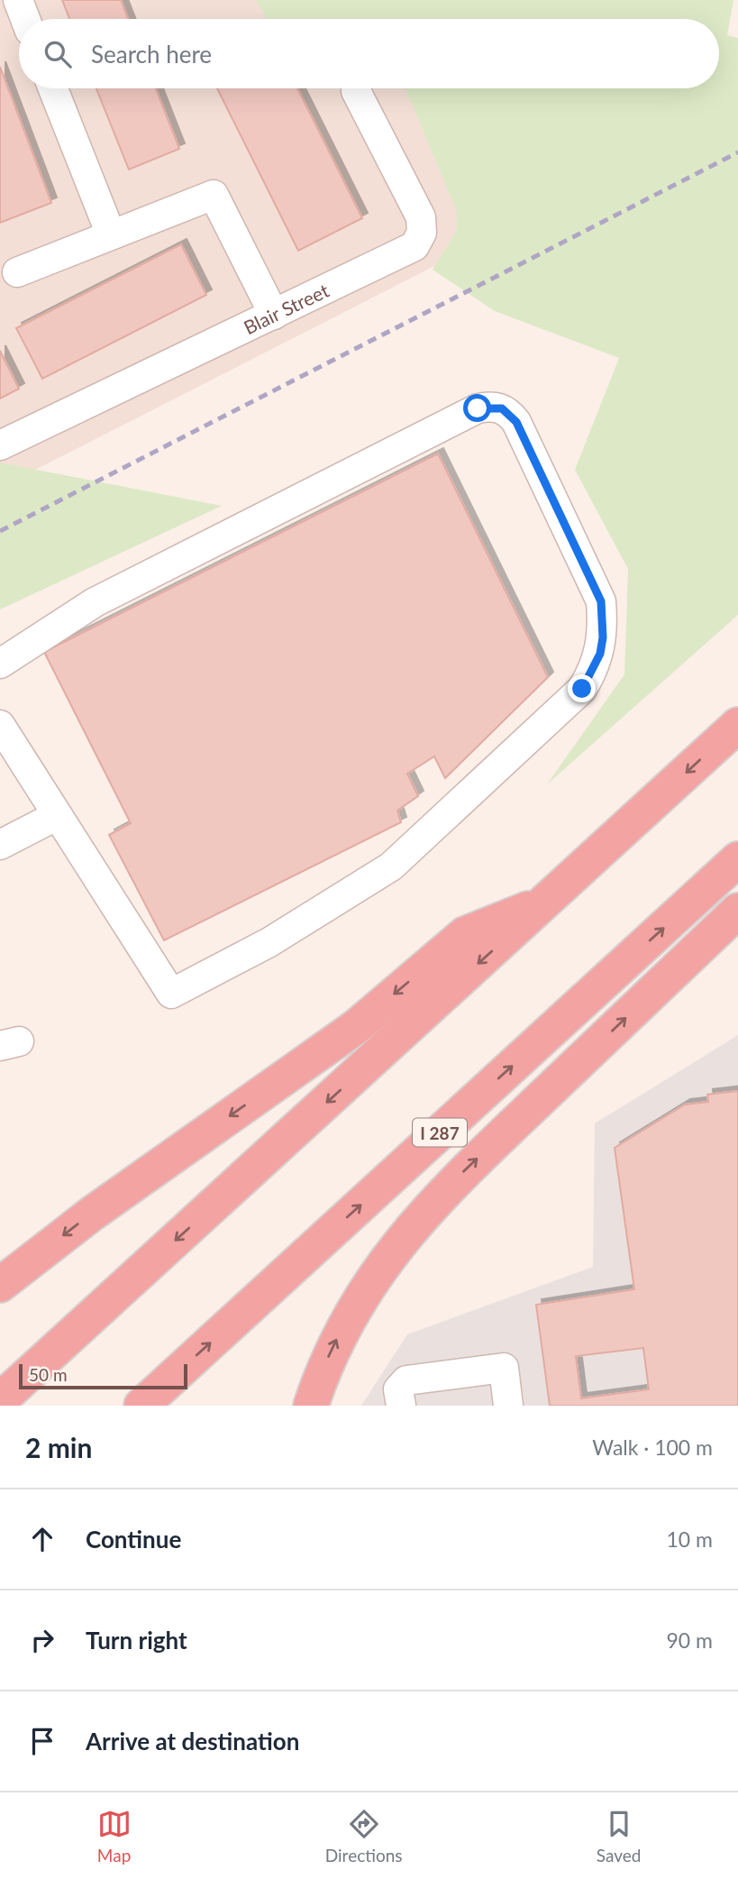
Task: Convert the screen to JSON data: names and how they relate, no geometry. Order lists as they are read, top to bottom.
{
  "streets": {
    "highway": ["I 287"],
    "street": ["Blair Street"]
  },
  "scale_bar": "50 m",
  "page": {
    "search": "Search here",
    "scale": "50 m",
    "heading": ["2 min", "Walk · 100 m"],
    "list": [
      ["Continue", "10 m"],
      ["Turn right", "90 m"],
      "Arrive at destination"
    ],
    "nav": ["Map", "Directions", "Saved"]
  }
}
